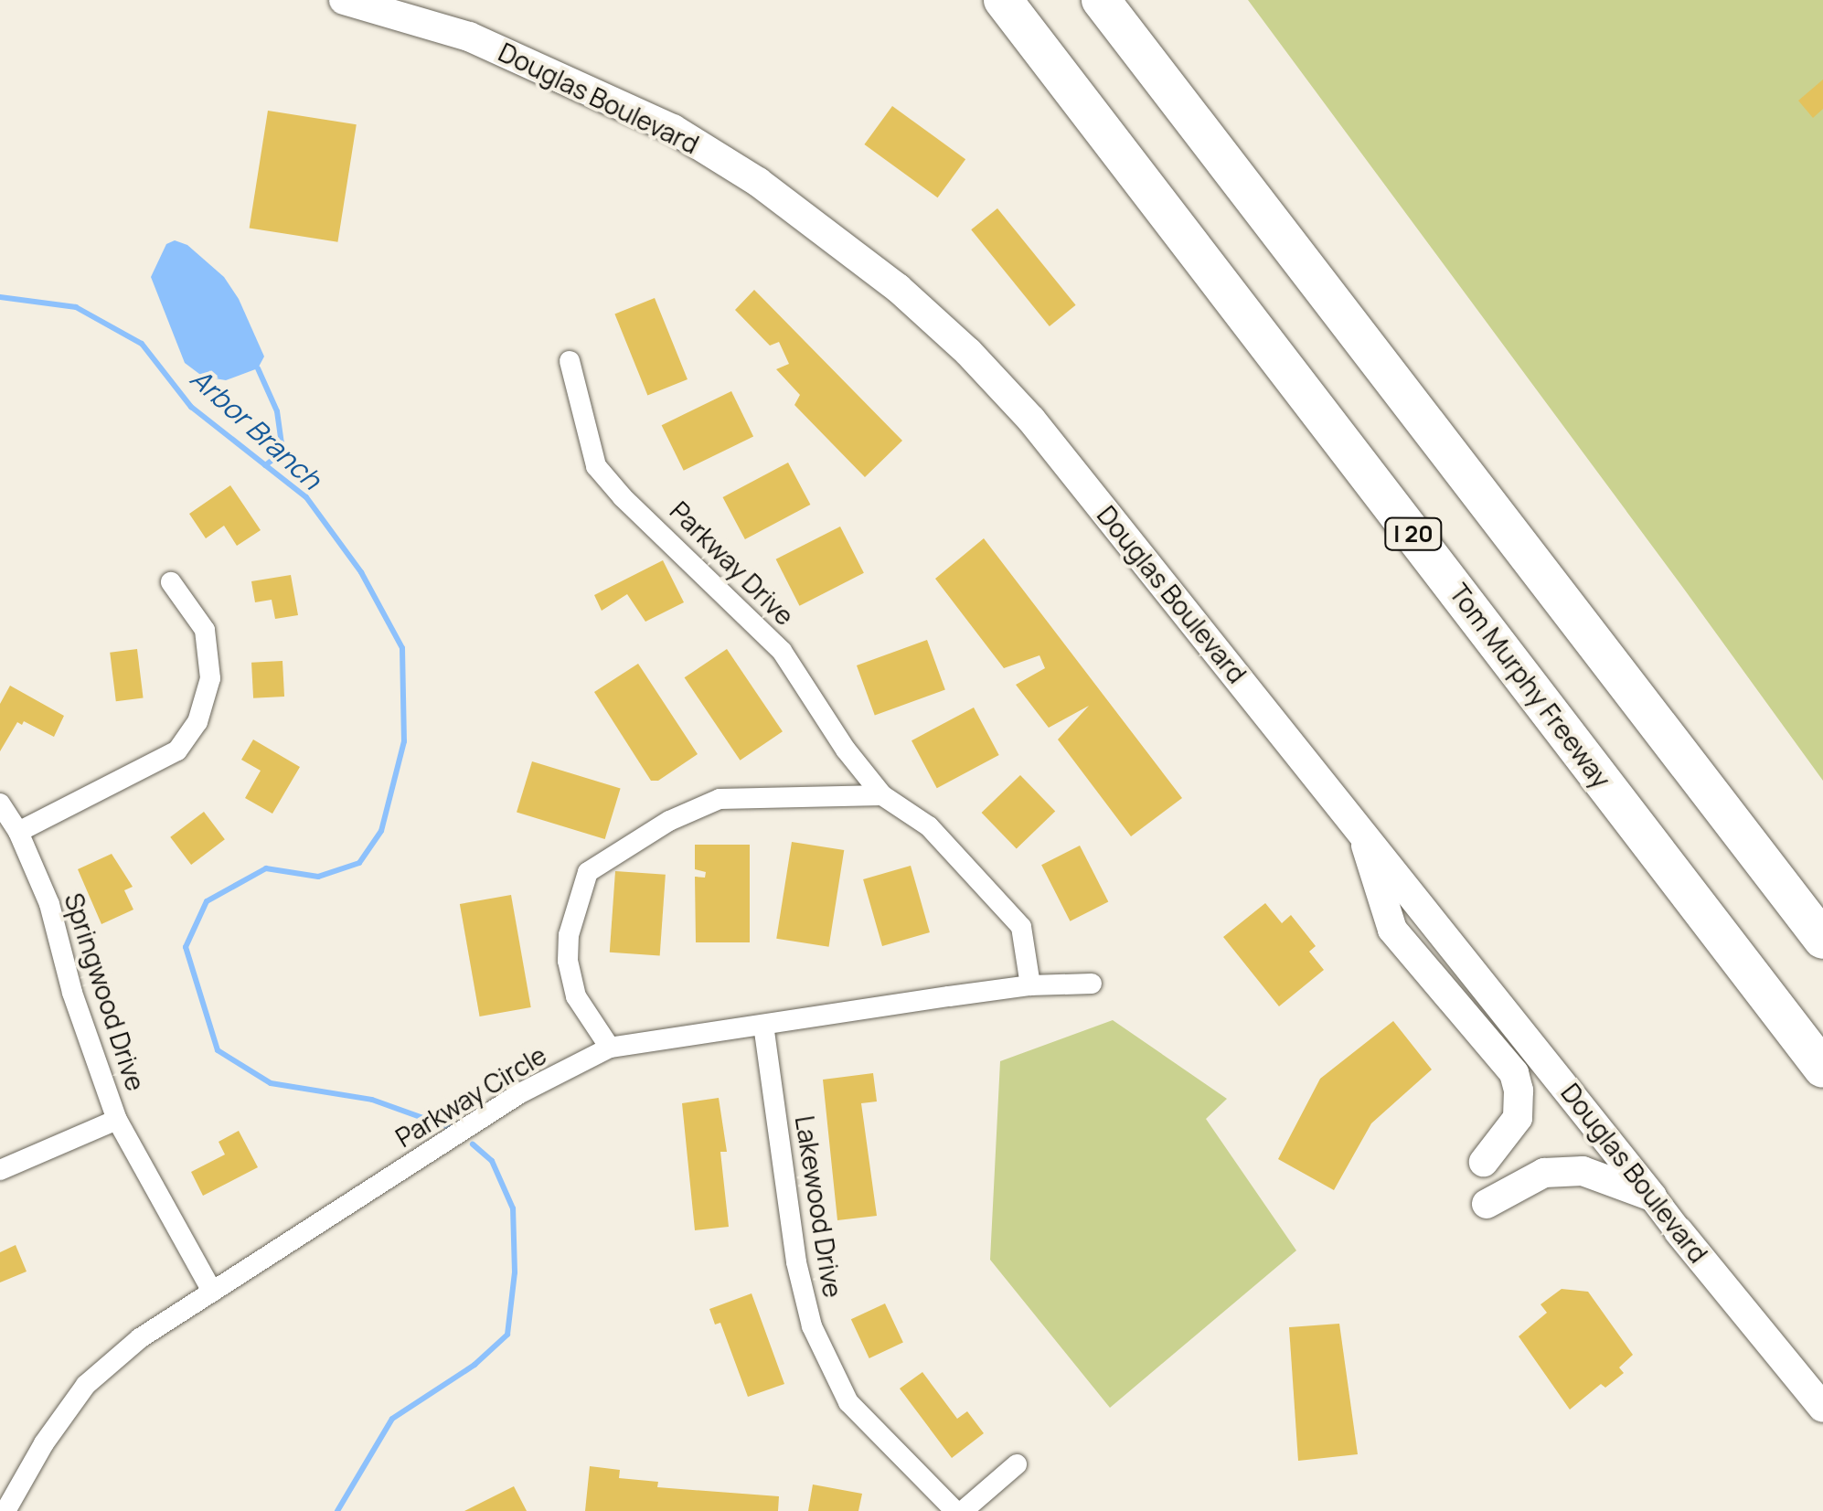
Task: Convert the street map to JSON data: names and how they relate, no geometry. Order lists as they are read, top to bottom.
{
  "streets": {
    "highway": ["I 20", "Tom Murphy Freeway"],
    "main road": ["Douglas Boulevard"],
    "street": [
      "Parkway Drive",
      "Springwood Drive",
      "Parkway Circle",
      "Lakewood Drive"
    ]
  },
  "crossings": [
    ["Parkway Drive", "Parkway Circle"],
    ["Springwood Drive", "Parkway Circle"],
    ["Parkway Circle", "Lakewood Drive"]
  ],
  "water": ["Arbor Branch"]
}
